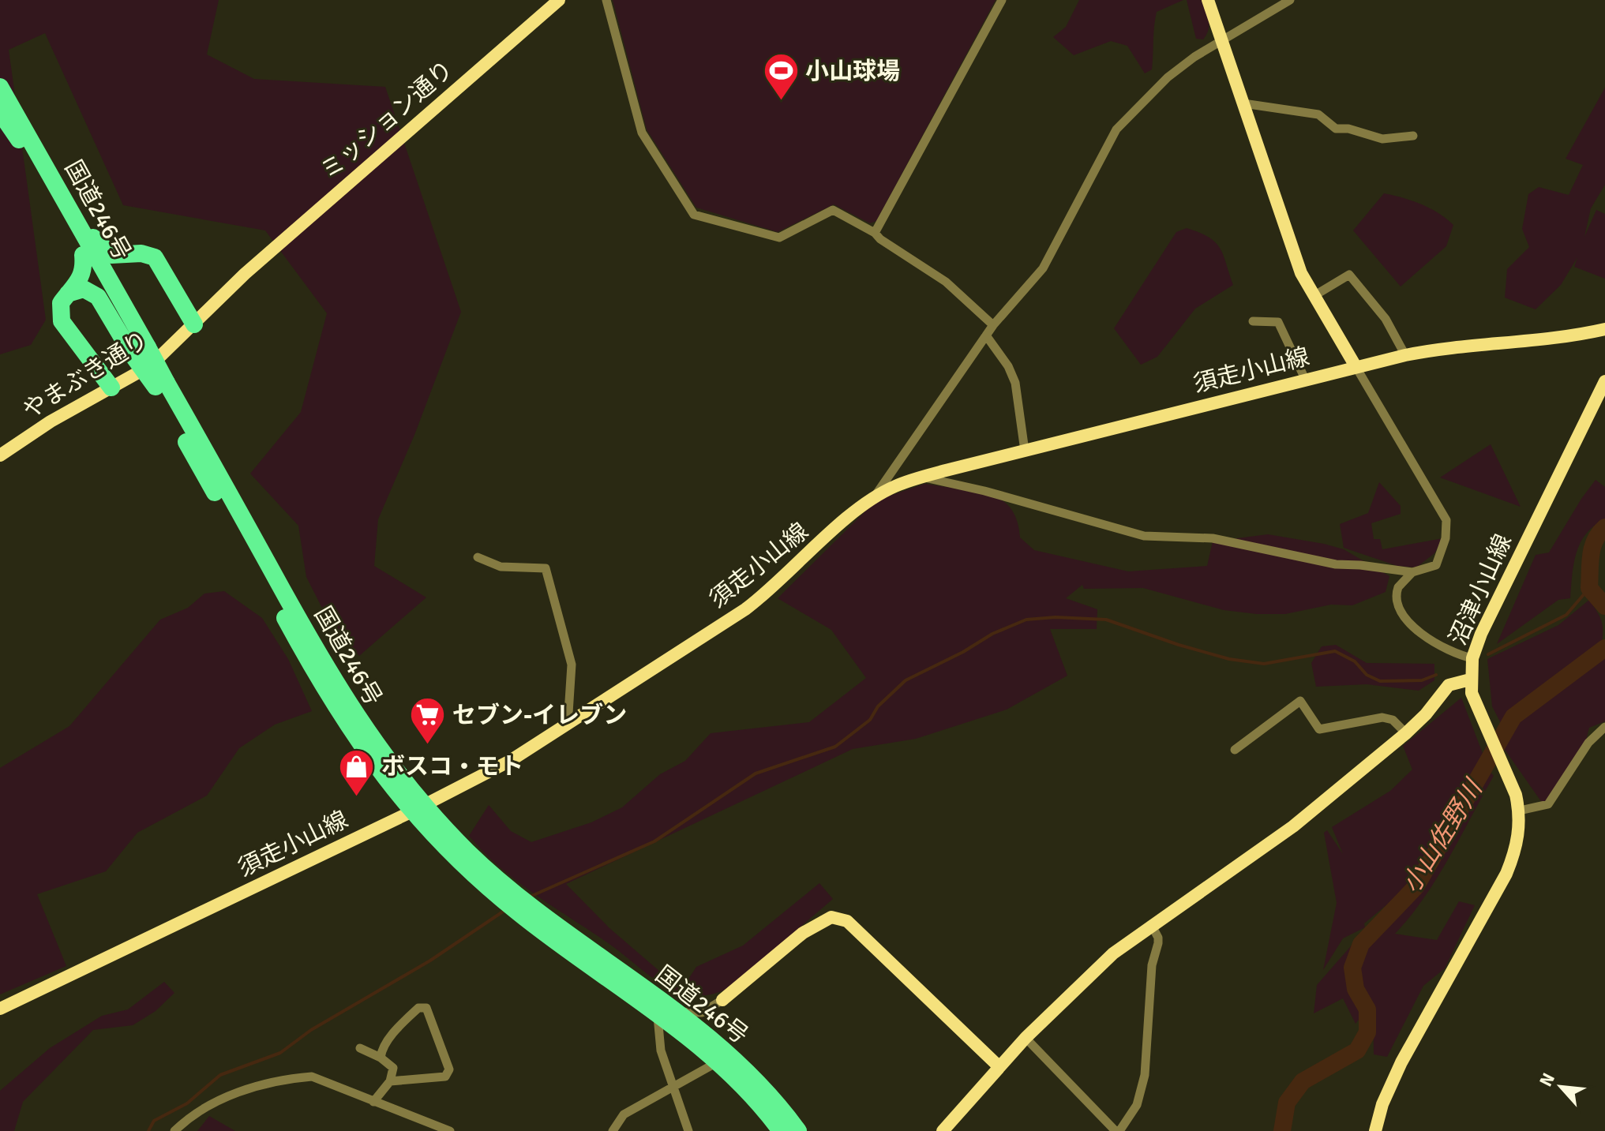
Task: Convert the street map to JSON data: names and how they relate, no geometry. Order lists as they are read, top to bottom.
{
  "streets": {
    "highway": ["国道246号"],
    "main road": [
      "ミッション通り",
      "須走小山線",
      "やまぶき通り",
      "沼津小山線"
    ]
  },
  "crossings": [
    ["ミッション通り", "やまぶき通り"],
    ["国道246号", "須走小山線"]
  ],
  "water": ["小山佐野川"],
  "places": {
    "sports": ["小山球場"],
    "supermarket": ["セブン-イレブン"],
    "shop": ["ボスコ・モト"]
  },
  "north": "top left"
}
